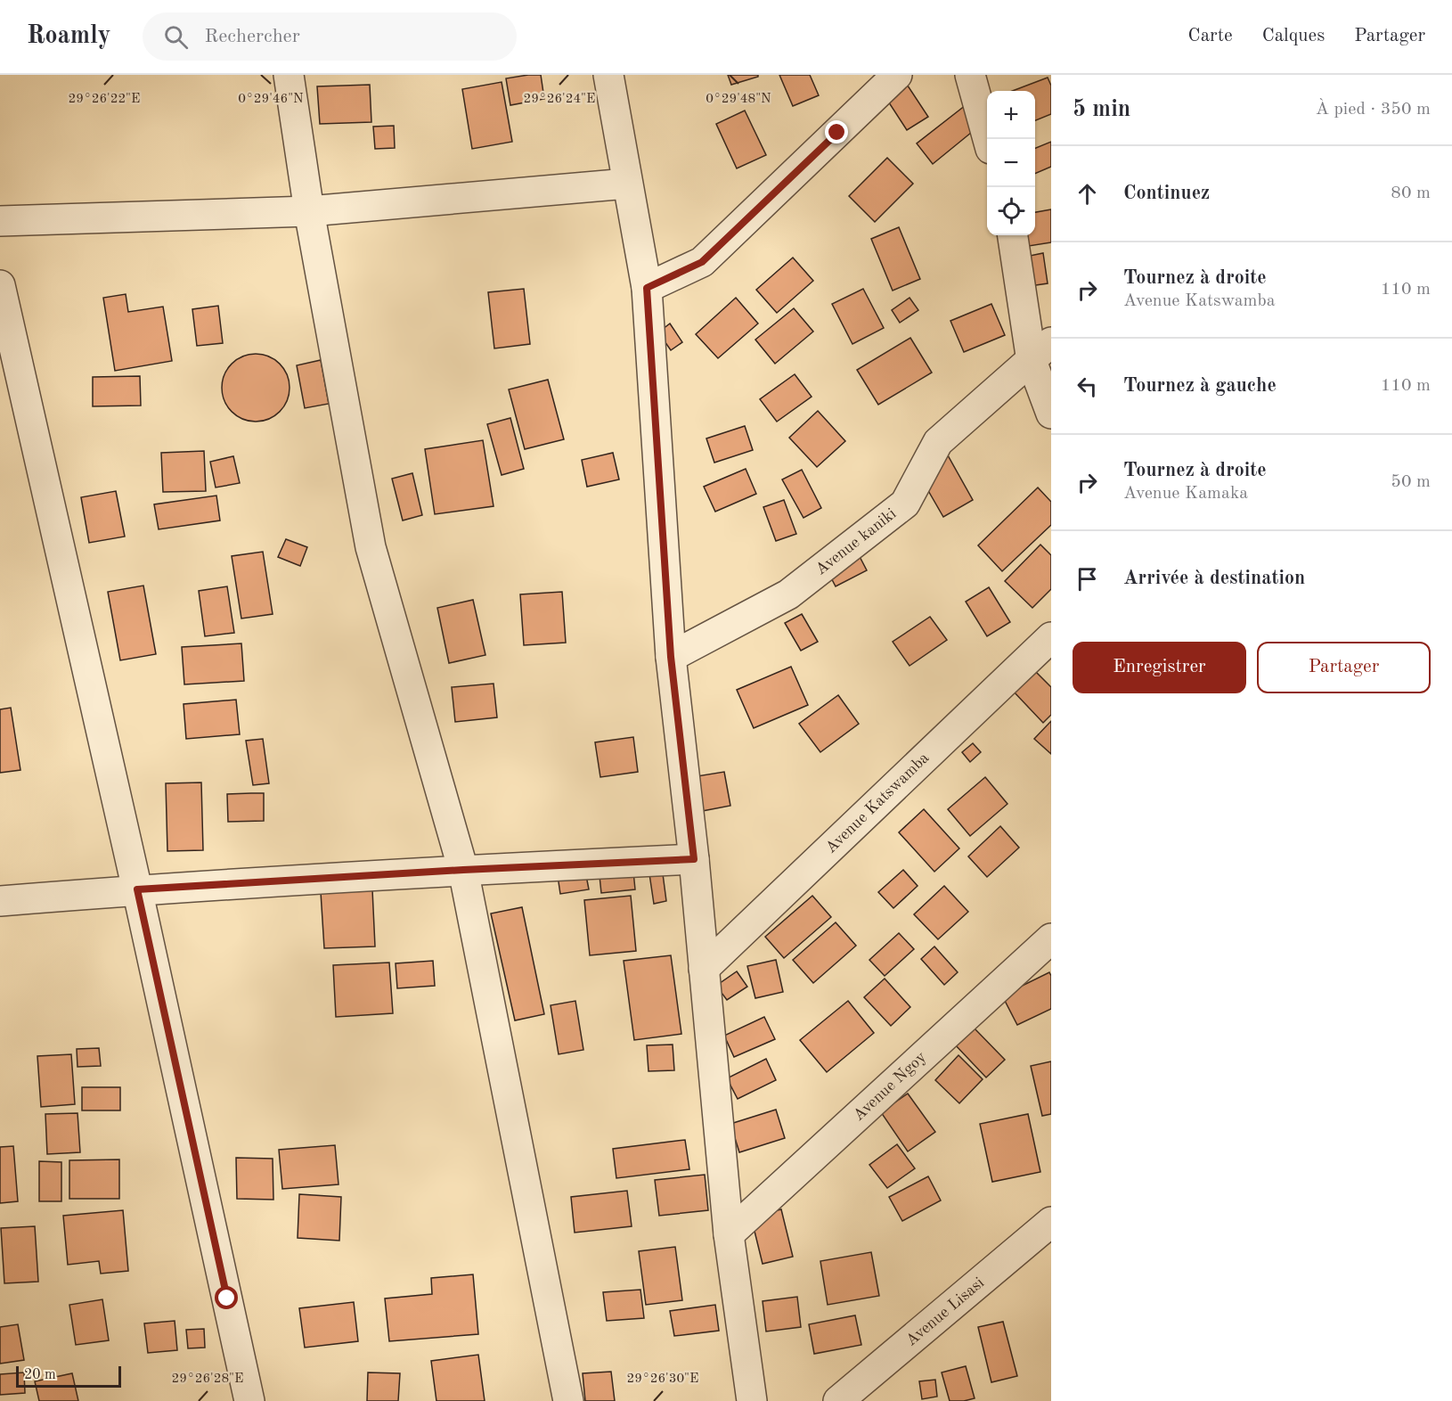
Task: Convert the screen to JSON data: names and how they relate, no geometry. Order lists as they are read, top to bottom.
{
  "streets": {
    "street": [
      "Avenue kaniki",
      "Avenue Katswamba",
      "Avenue Ngoy",
      "Avenue Lisasi"
    ]
  },
  "scale_bar": "20 m",
  "page": {
    "header": "Roamly",
    "search": "Rechercher",
    "nav": ["Carte", "Calques", "Partager"],
    "heading": ["5 min", "À pied · 350 m"],
    "map_buttons": ["+", "−"],
    "list": [
      ["Continuez", "80 m"],
      ["Tournez à droite", "Avenue Katswamba", "110 m"],
      ["Tournez à gauche", "110 m"],
      ["Tournez à droite", "Avenue Kamaka", "50 m"],
      "Arrivée à destination"
    ],
    "buttons": ["Enregistrer", "Partager"],
    "scale": "20 m"
  },
  "coordinates": [
    "0°29'46\"N",
    "0°29'48\"N",
    "29°26'22\"E",
    "29°26'24\"E",
    "29°26'28\"E",
    "29°26'30\"E"
  ]
}
